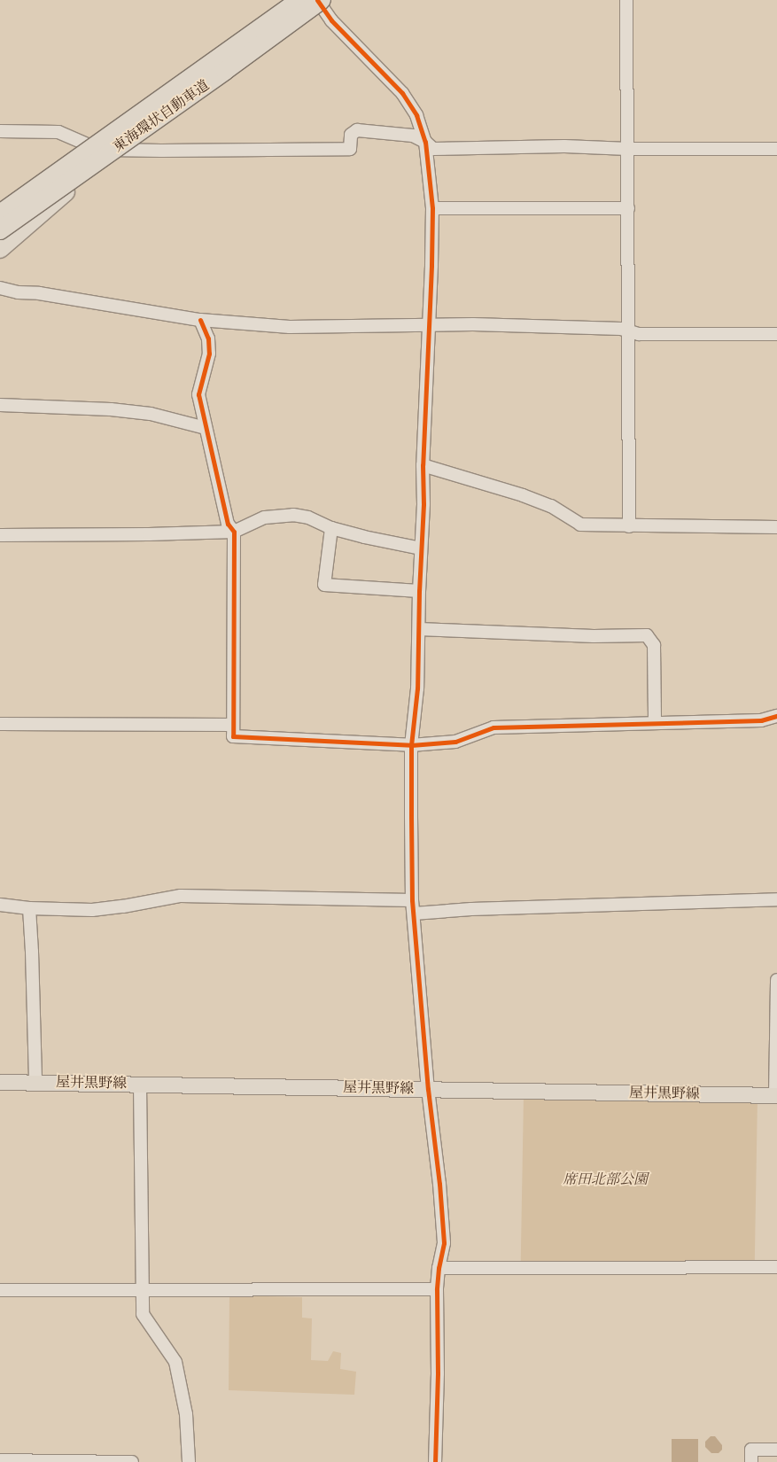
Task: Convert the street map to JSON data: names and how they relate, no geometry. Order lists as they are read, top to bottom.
{
  "streets": {
    "highway": ["東海環状自動車道"],
    "main road": ["屋井黒野線"]
  },
  "parks": ["席田北部公園"]
}
